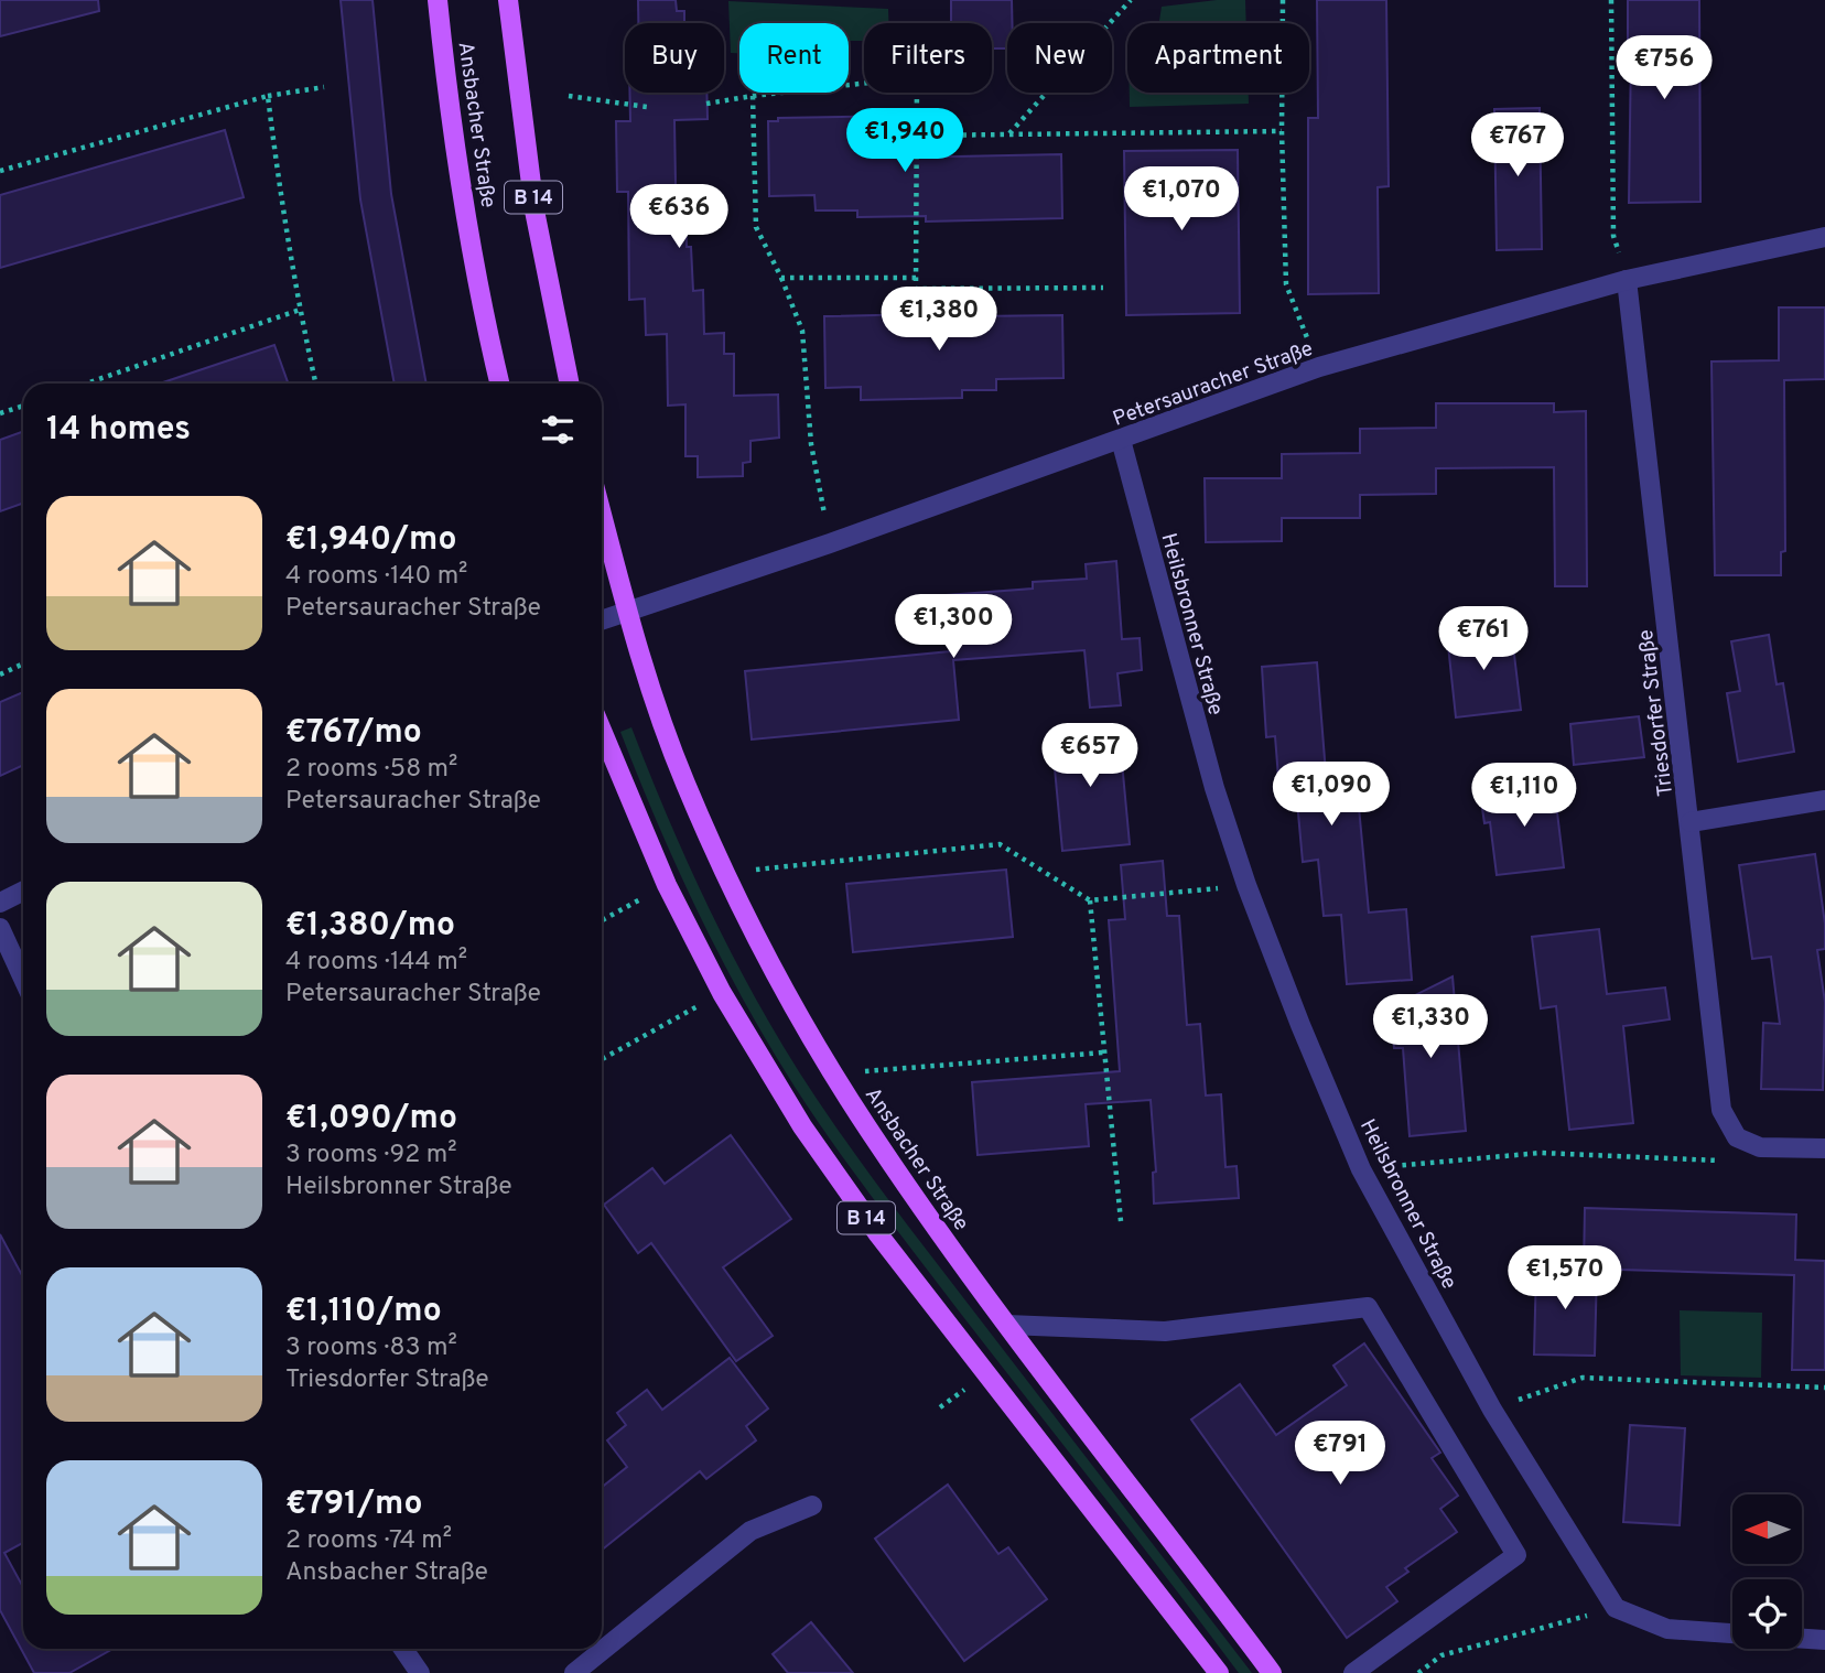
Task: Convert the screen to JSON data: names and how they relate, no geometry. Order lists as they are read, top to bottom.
{
  "streets": {
    "main road": ["Ansbacher Straße", "B 14"],
    "street": ["Petersauracher Straße", "Heilsbronner Straße", "Triesdorfer Straße"]
  },
  "crossings": [
    ["Ansbacher Straße", "Petersauracher Straße"],
    ["Petersauracher Straße", "Heilsbronner Straße"],
    ["Petersauracher Straße", "Triesdorfer Straße"]
  ],
  "north": "left",
  "page": {
    "chip": [
      "Buy",
      "Rent",
      "Filters",
      "New",
      "Apartment"
    ],
    "price": [
      "€756",
      "€1,940",
      "€767",
      "€1,070",
      "€636",
      "€1,380",
      "€1,300",
      "€761",
      "€657",
      "€1,090",
      "€1,110",
      "€1,330",
      "€1,570",
      "€791"
    ],
    "heading": "14 homes",
    "list": [
      {
        "name": "€1,940/mo",
        "note": "4 rooms · 140 m² · Petersauracher Straße"
      },
      {
        "name": "€767/mo",
        "note": "2 rooms · 58 m² · Petersauracher Straße"
      },
      {
        "name": "€1,380/mo",
        "note": "4 rooms · 144 m² · Petersauracher Straße"
      },
      {
        "name": "€1,090/mo",
        "note": "3 rooms · 92 m² · Heilsbronner Straße"
      },
      {
        "name": "€1,110/mo",
        "note": "3 rooms · 83 m² · Triesdorfer Straße"
      },
      {
        "name": "€791/mo",
        "note": "2 rooms · 74 m² · Ansbacher Straße"
      }
    ]
  }
}
